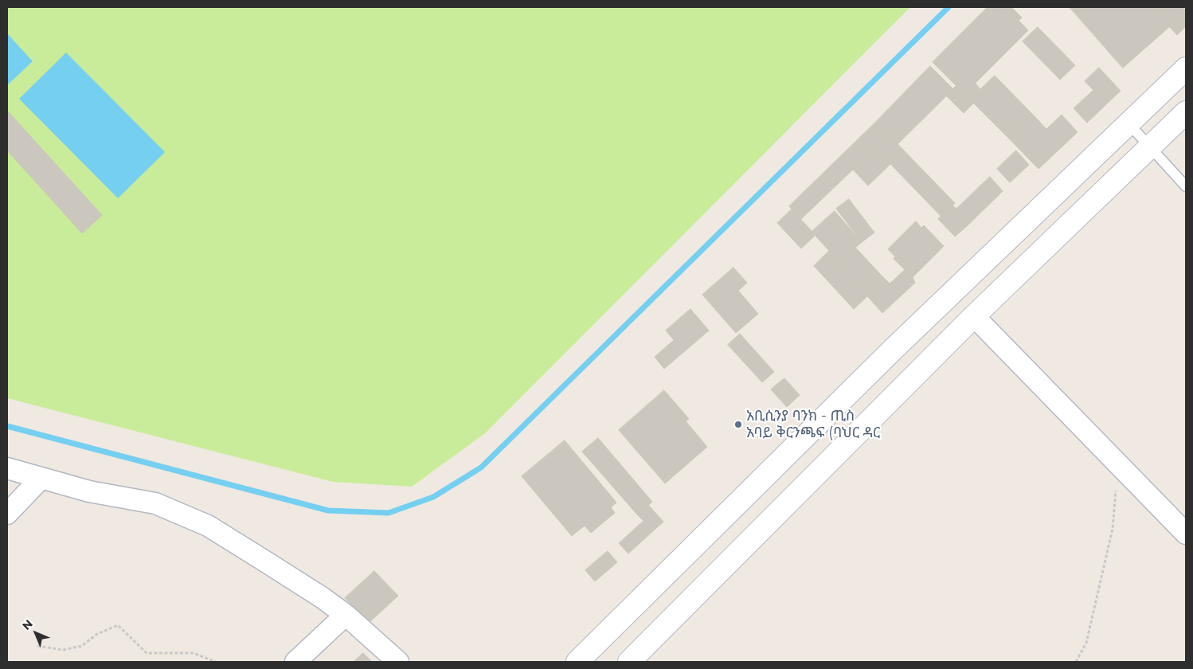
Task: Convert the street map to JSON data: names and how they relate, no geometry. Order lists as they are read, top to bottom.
{
  "places": ["አቢሲንያ ባንክ - ጢስ አባይ ቅርንጫፍ (ባህር ዳር"],
  "north": "top left"
}
